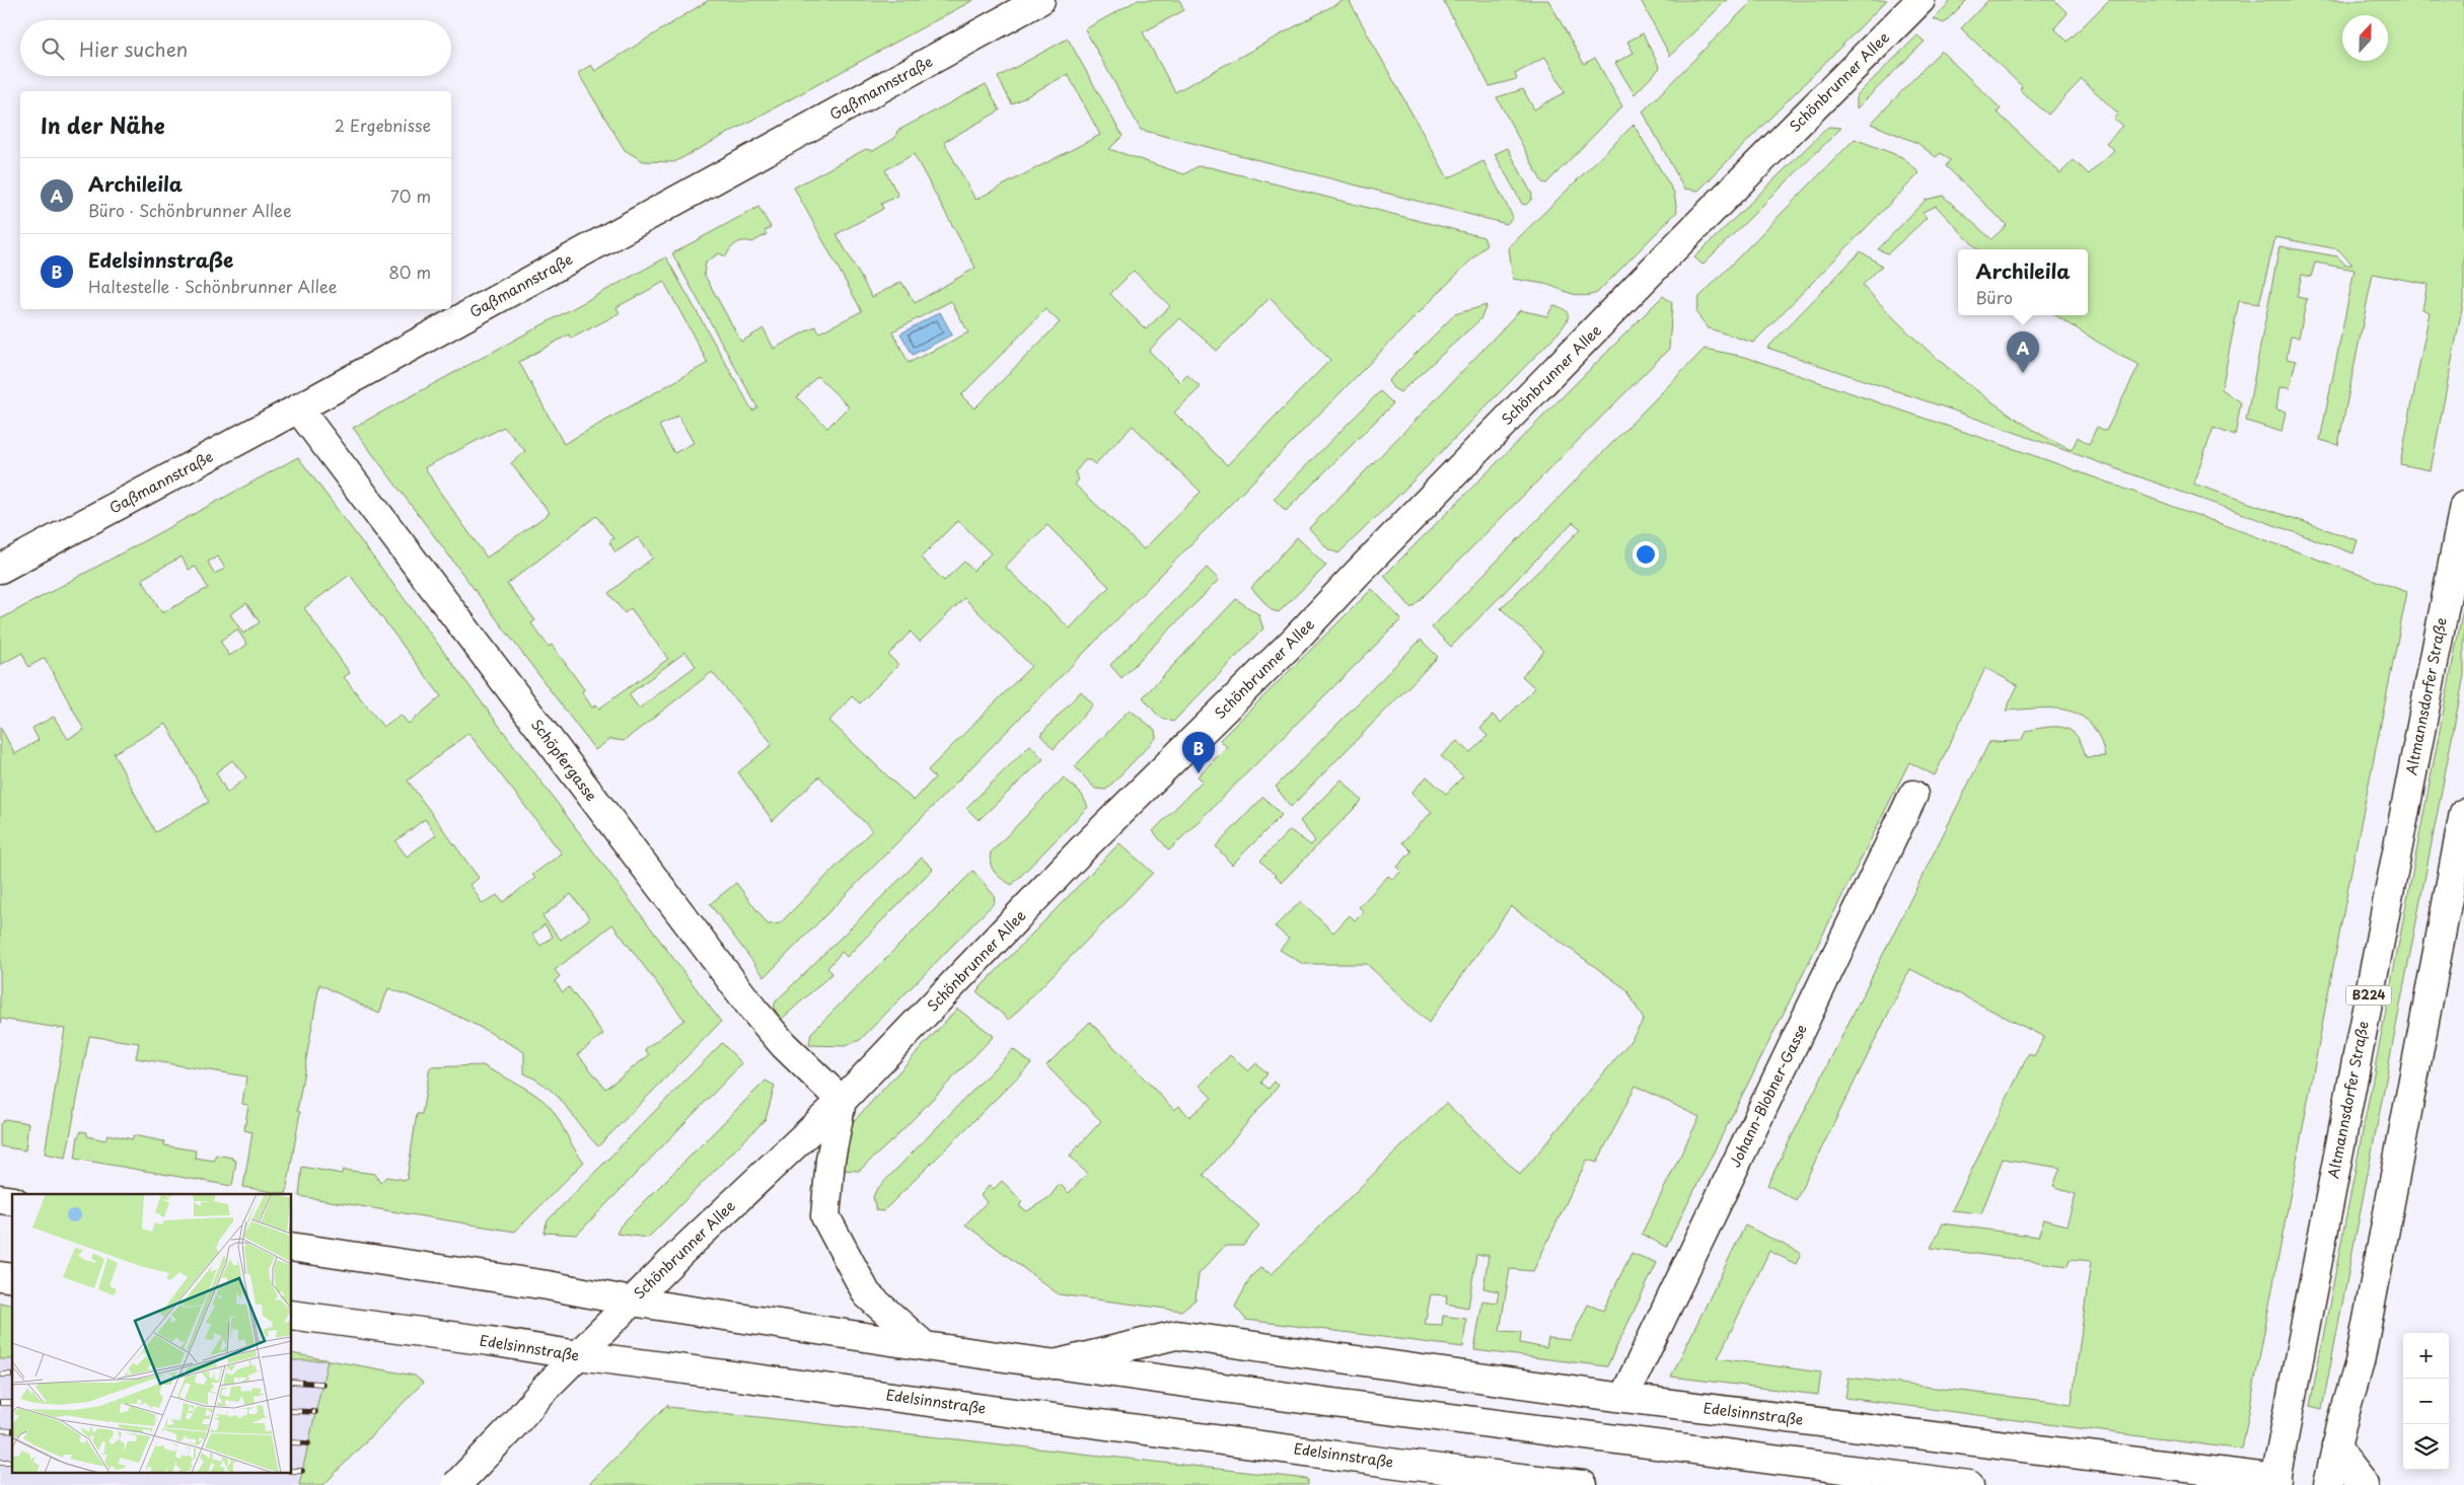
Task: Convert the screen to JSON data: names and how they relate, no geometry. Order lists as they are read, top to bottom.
{
  "streets": {
    "street": [
      "Schönbrunner Allee",
      "Gaßmannstraße",
      "Altmannsdorfer Straße",
      "Schöpfergasse",
      "B224",
      "Johann-Blobner-Gasse",
      "Edelsinnstraße"
    ]
  },
  "crossings": [
    ["Schönbrunner Allee", "Schöpfergasse"],
    ["Schönbrunner Allee", "Edelsinnstraße"],
    ["Gaßmannstraße", "Schöpfergasse"],
    ["Altmannsdorfer Straße", "Edelsinnstraße"],
    ["Johann-Blobner-Gasse", "Edelsinnstraße"]
  ],
  "north": "top",
  "page": {
    "search": "Hier suchen",
    "heading": ["In der Nähe", "2 Ergebnisse"],
    "list": [
      {
        "mark": "A",
        "name": "Archileila",
        "note": "Büro · Schönbrunner Allee",
        "value": "70 m"
      },
      {
        "mark": "B",
        "name": "Edelsinnstraße",
        "note": "Haltestelle · Schönbrunner Allee",
        "value": "80 m"
      }
    ],
    "popup": ["Archileila", "Büro"],
    "pins": ["A", "B"],
    "map_buttons": ["+", "−"]
  }
}
